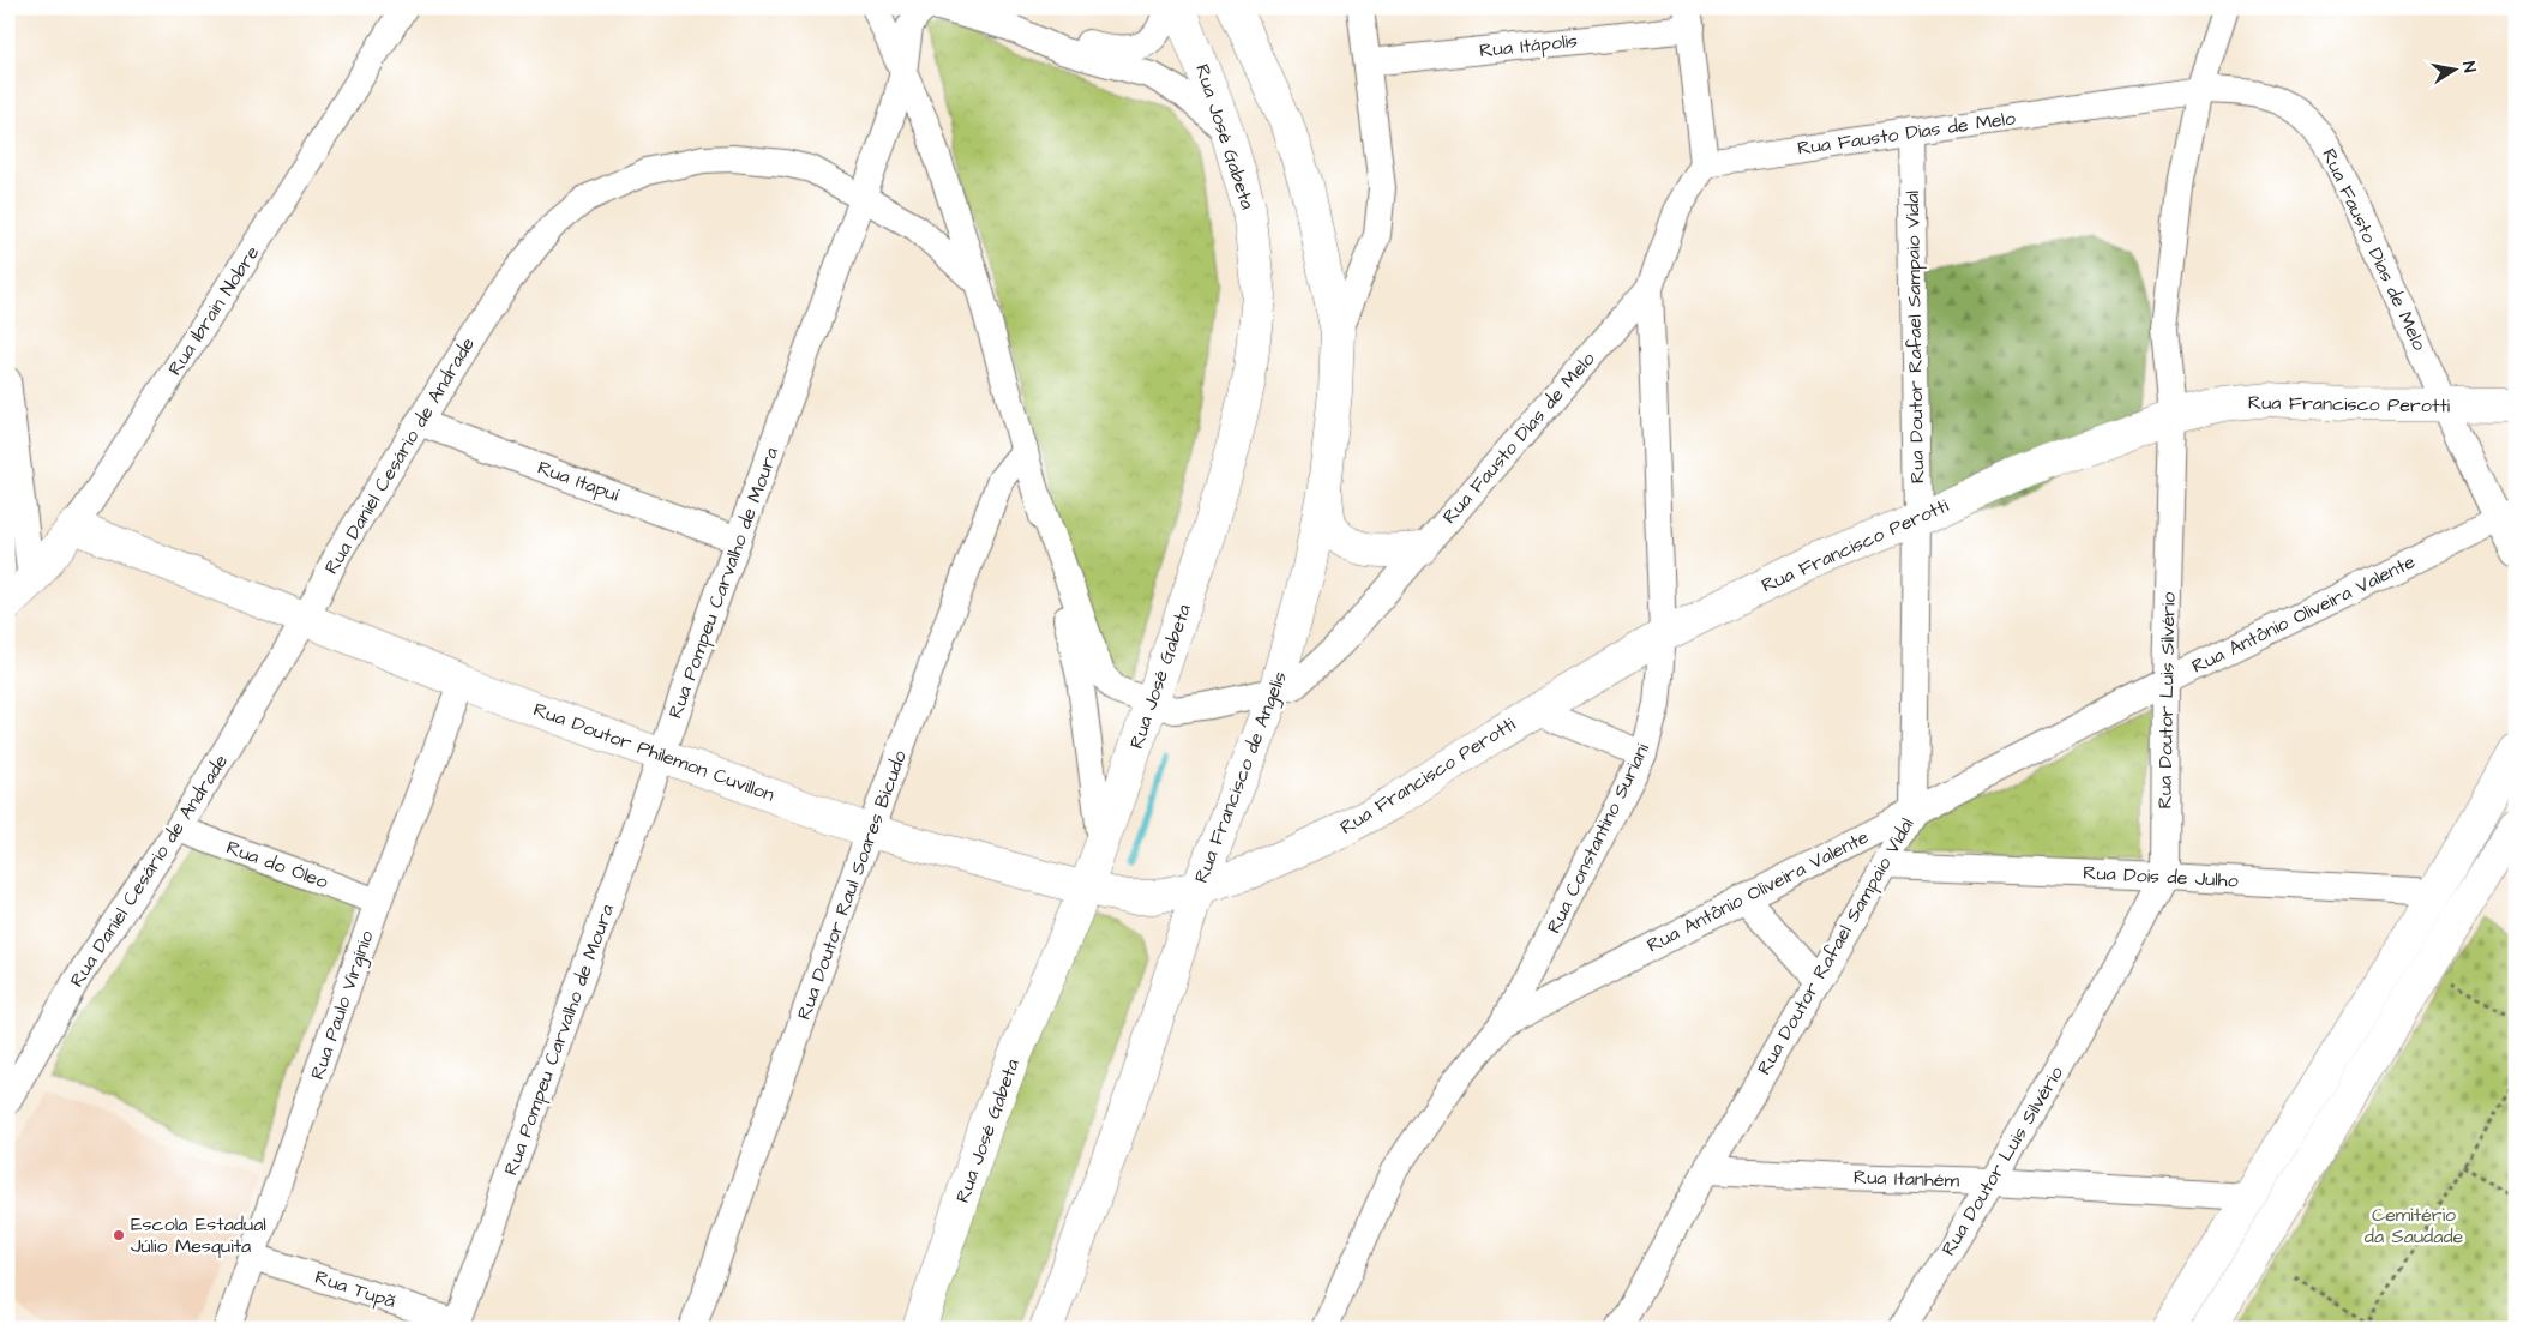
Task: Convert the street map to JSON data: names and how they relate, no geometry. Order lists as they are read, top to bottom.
{
  "streets": {
    "main road": [
      "Rua José Gabeta",
      "Rua Ibrain Nobre",
      "Rua Francisco Perotti",
      "Rua Doutor Philemon Cuvillon",
      "Rua Francisco de Angelis"
    ],
    "street": [
      "Rua Itápolis",
      "Rua Fausto Dias de Melo",
      "Rua Doutor Rafael Sampaio Vidal",
      "Rua Daniel Cesário de Andrade",
      "Rua Itapuí",
      "Rua Pompeu Carvalho de Moura",
      "Rua Antônio Oliveira Valente",
      "Rua Doutor Luis Silvério",
      "Rua Constantino Suriani",
      "Rua do Óleo",
      "Rua Dois de Julho",
      "Rua Doutor Raul Soares Bicudo",
      "Rua Paulo Virgínio",
      "Rua Itanhém",
      "Rua Tupã"
    ]
  },
  "crossings": [
    ["Rua Fausto Dias de Melo", "Rua José Gabeta"],
    ["Rua Fausto Dias de Melo", "Rua Doutor Rafael Sampaio Vidal"],
    ["Rua Fausto Dias de Melo", "Rua Francisco Perotti"],
    ["Rua Fausto Dias de Melo", "Rua Antônio Oliveira Valente"],
    ["Rua Fausto Dias de Melo", "Rua Doutor Luis Silvério"],
    ["Rua Fausto Dias de Melo", "Rua Francisco de Angelis"],
    ["Rua Fausto Dias de Melo", "Rua Constantino Suriani"],
    ["Rua José Gabeta", "Rua Doutor Philemon Cuvillon"],
    ["Rua Ibrain Nobre", "Rua Doutor Philemon Cuvillon"],
    ["Rua Doutor Rafael Sampaio Vidal", "Rua Francisco Perotti"],
    ["Rua Doutor Rafael Sampaio Vidal", "Rua Antônio Oliveira Valente"],
    ["Rua Doutor Rafael Sampaio Vidal", "Rua Dois de Julho"],
    ["Rua Doutor Rafael Sampaio Vidal", "Rua Itanhém"],
    ["Rua Francisco Perotti", "Rua Doutor Luis Silvério"],
    ["Rua Francisco Perotti", "Rua Doutor Philemon Cuvillon"],
    ["Rua Francisco Perotti", "Rua Constantino Suriani"],
    ["Rua Daniel Cesário de Andrade", "Rua Itapuí"],
    ["Rua Daniel Cesário de Andrade", "Rua Pompeu Carvalho de Moura"],
    ["Rua Daniel Cesário de Andrade", "Rua Doutor Philemon Cuvillon"],
    ["Rua Daniel Cesário de Andrade", "Rua do Óleo"],
    ["Rua Itapuí", "Rua Pompeu Carvalho de Moura"],
    ["Rua Pompeu Carvalho de Moura", "Rua Doutor Philemon Cuvillon"],
    ["Rua Pompeu Carvalho de Moura", "Rua Tupã"],
    ["Rua Antônio Oliveira Valente", "Rua Doutor Luis Silvério"],
    ["Rua Antônio Oliveira Valente", "Rua Constantino Suriani"],
    ["Rua Doutor Luis Silvério", "Rua Dois de Julho"],
    ["Rua Doutor Luis Silvério", "Rua Itanhém"],
    ["Rua Doutor Philemon Cuvillon", "Rua Francisco de Angelis"],
    ["Rua Doutor Philemon Cuvillon", "Rua Doutor Raul Soares Bicudo"],
    ["Rua Doutor Philemon Cuvillon", "Rua Paulo Virgínio"],
    ["Rua do Óleo", "Rua Paulo Virgínio"],
    ["Rua Paulo Virgínio", "Rua Tupã"]
  ],
  "parks": ["Cemitério da Saudade"],
  "places": ["Escola Estadual Júlio Mesquita"],
  "north": "right"
}
